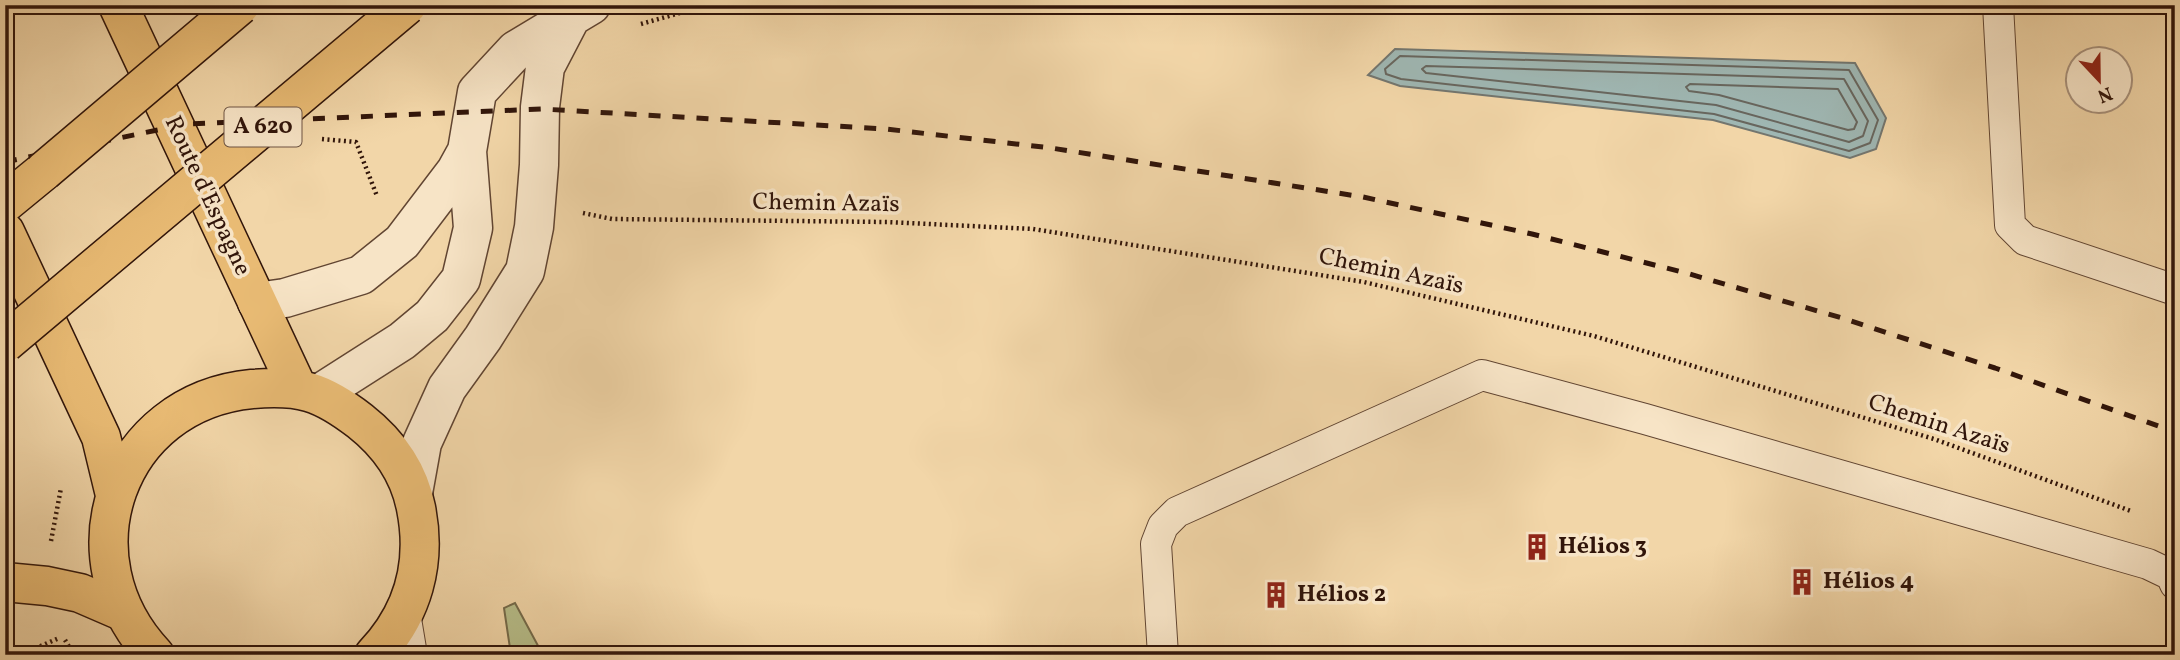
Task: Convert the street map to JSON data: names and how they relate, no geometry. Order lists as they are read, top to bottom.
{
  "streets": {
    "main road": ["A 620", "Route d'Espagne"],
    "path": ["Chemin Azaïs"]
  },
  "places": {
    "building": ["Hélios 3", "Hélios 4", "Hélios 2"]
  },
  "north": "bottom"
}
